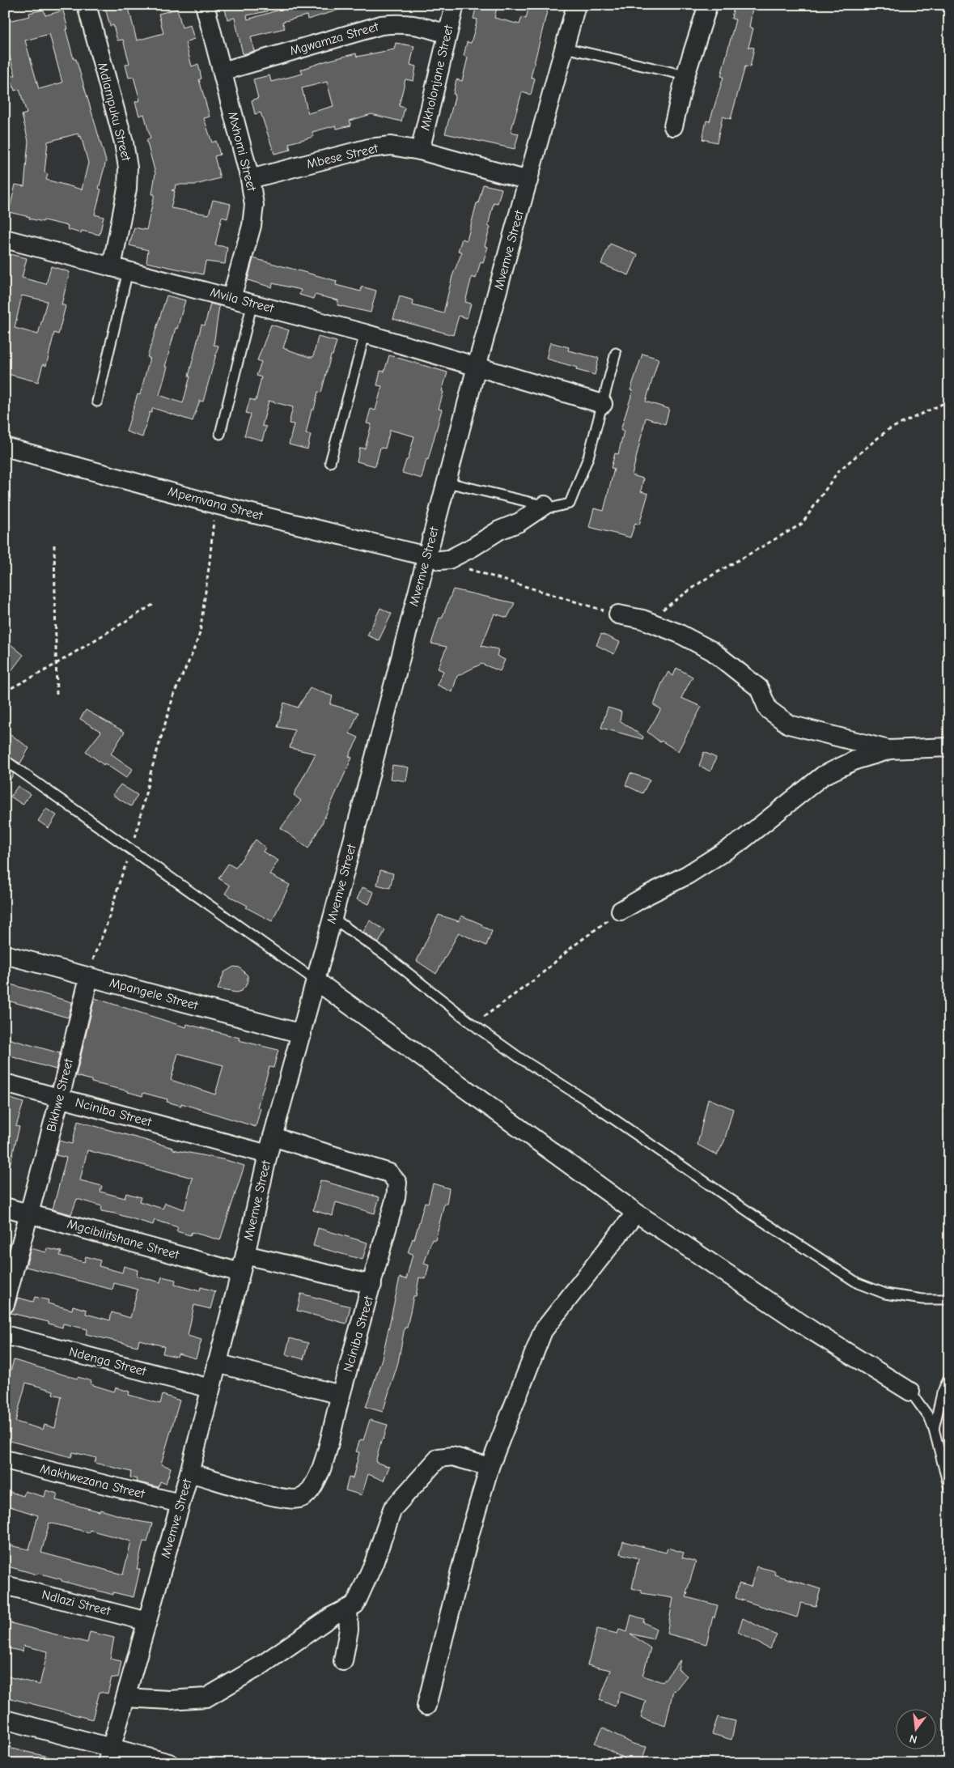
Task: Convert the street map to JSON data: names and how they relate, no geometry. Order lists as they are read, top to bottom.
{
  "streets": {
    "street": [
      "Mgwamza Street",
      "Mkholonjane Street",
      "Mdlampuku Street",
      "Mxhomi Street",
      "Mbese Street",
      "Mvemve Street",
      "Mvila Street",
      "Mpemvana Street",
      "Mpangele Street",
      "Bikhwe Street",
      "Nciniba Street",
      "Mgcibilitshane Street",
      "Ndenga Street",
      "Makhwezana Street",
      "Ndlazi Street"
    ]
  },
  "crossings": [
    ["Mgwamza Street", "Mkholonjane Street"],
    ["Mgwamza Street", "Mxhomi Street"],
    ["Mkholonjane Street", "Mbese Street"],
    ["Mdlampuku Street", "Mvila Street"],
    ["Mxhomi Street", "Mbese Street"],
    ["Mxhomi Street", "Mvila Street"],
    ["Mbese Street", "Mvemve Street"],
    ["Mvemve Street", "Mvila Street"],
    ["Mvemve Street", "Mpemvana Street"],
    ["Mvemve Street", "Mpangele Street"],
    ["Mvemve Street", "Nciniba Street"],
    ["Mvemve Street", "Mgcibilitshane Street"],
    ["Mvemve Street", "Ndenga Street"],
    ["Mvemve Street", "Makhwezana Street"],
    ["Mvemve Street", "Ndlazi Street"],
    ["Mpangele Street", "Bikhwe Street"],
    ["Bikhwe Street", "Nciniba Street"],
    ["Bikhwe Street", "Mgcibilitshane Street"]
  ],
  "north": "bottom"
}
